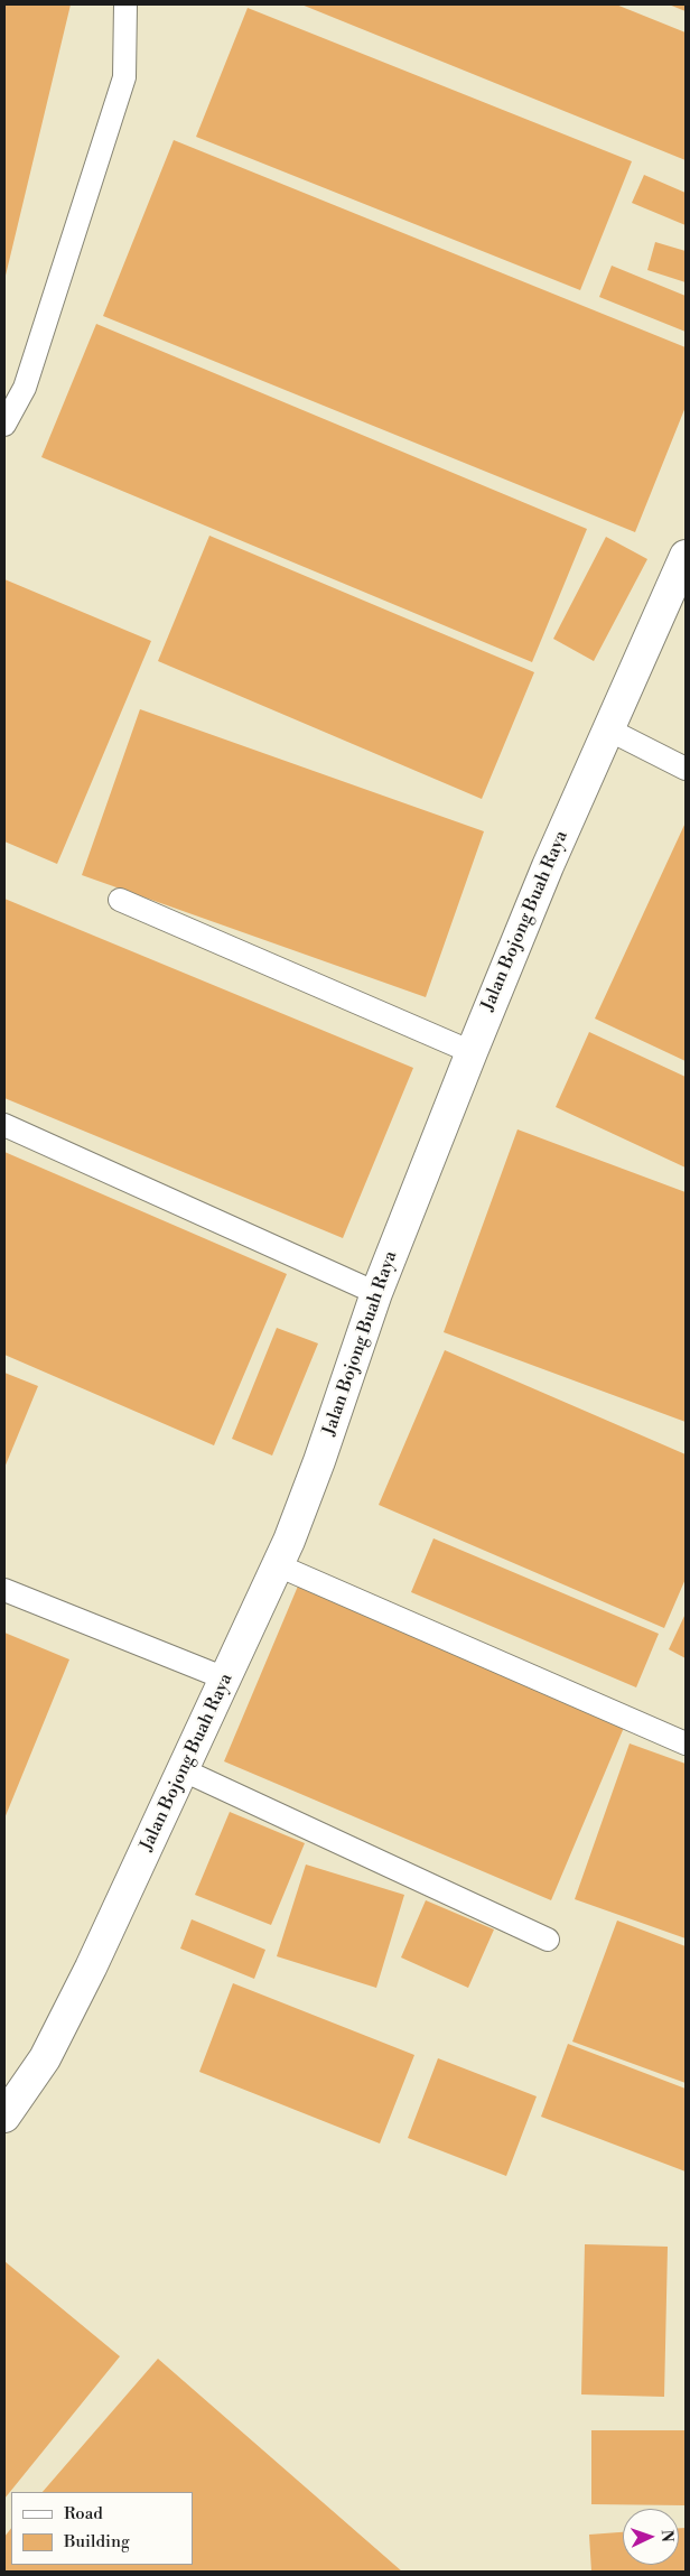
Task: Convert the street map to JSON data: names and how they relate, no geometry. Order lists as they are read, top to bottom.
{
  "streets": {
    "street": ["Jalan Bojong Buah Raya"]
  },
  "legend": ["Road", "Building"],
  "north": "right"
}
